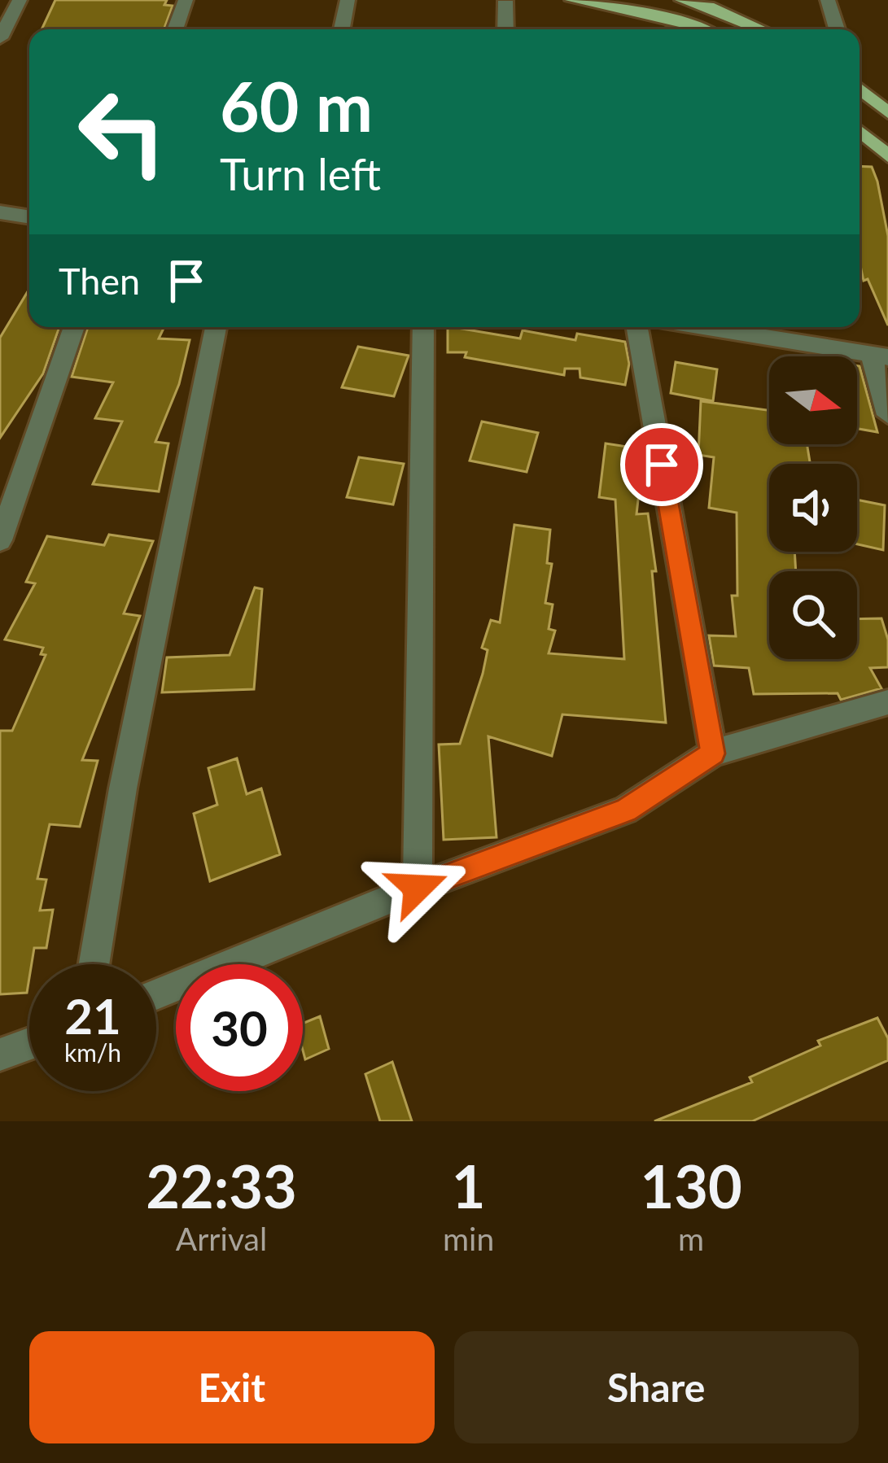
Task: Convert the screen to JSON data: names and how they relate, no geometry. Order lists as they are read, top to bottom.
{
  "north": "right",
  "page": {
    "turn": ["60 m", "Turn left"],
    "then": "Then",
    "speed": "21 km/h",
    "limit": "30",
    "eta": [
      "22:33",
      "Arrival",
      "1",
      "min",
      "130",
      "m"
    ],
    "buttons": ["Exit", "Share"]
  }
}
